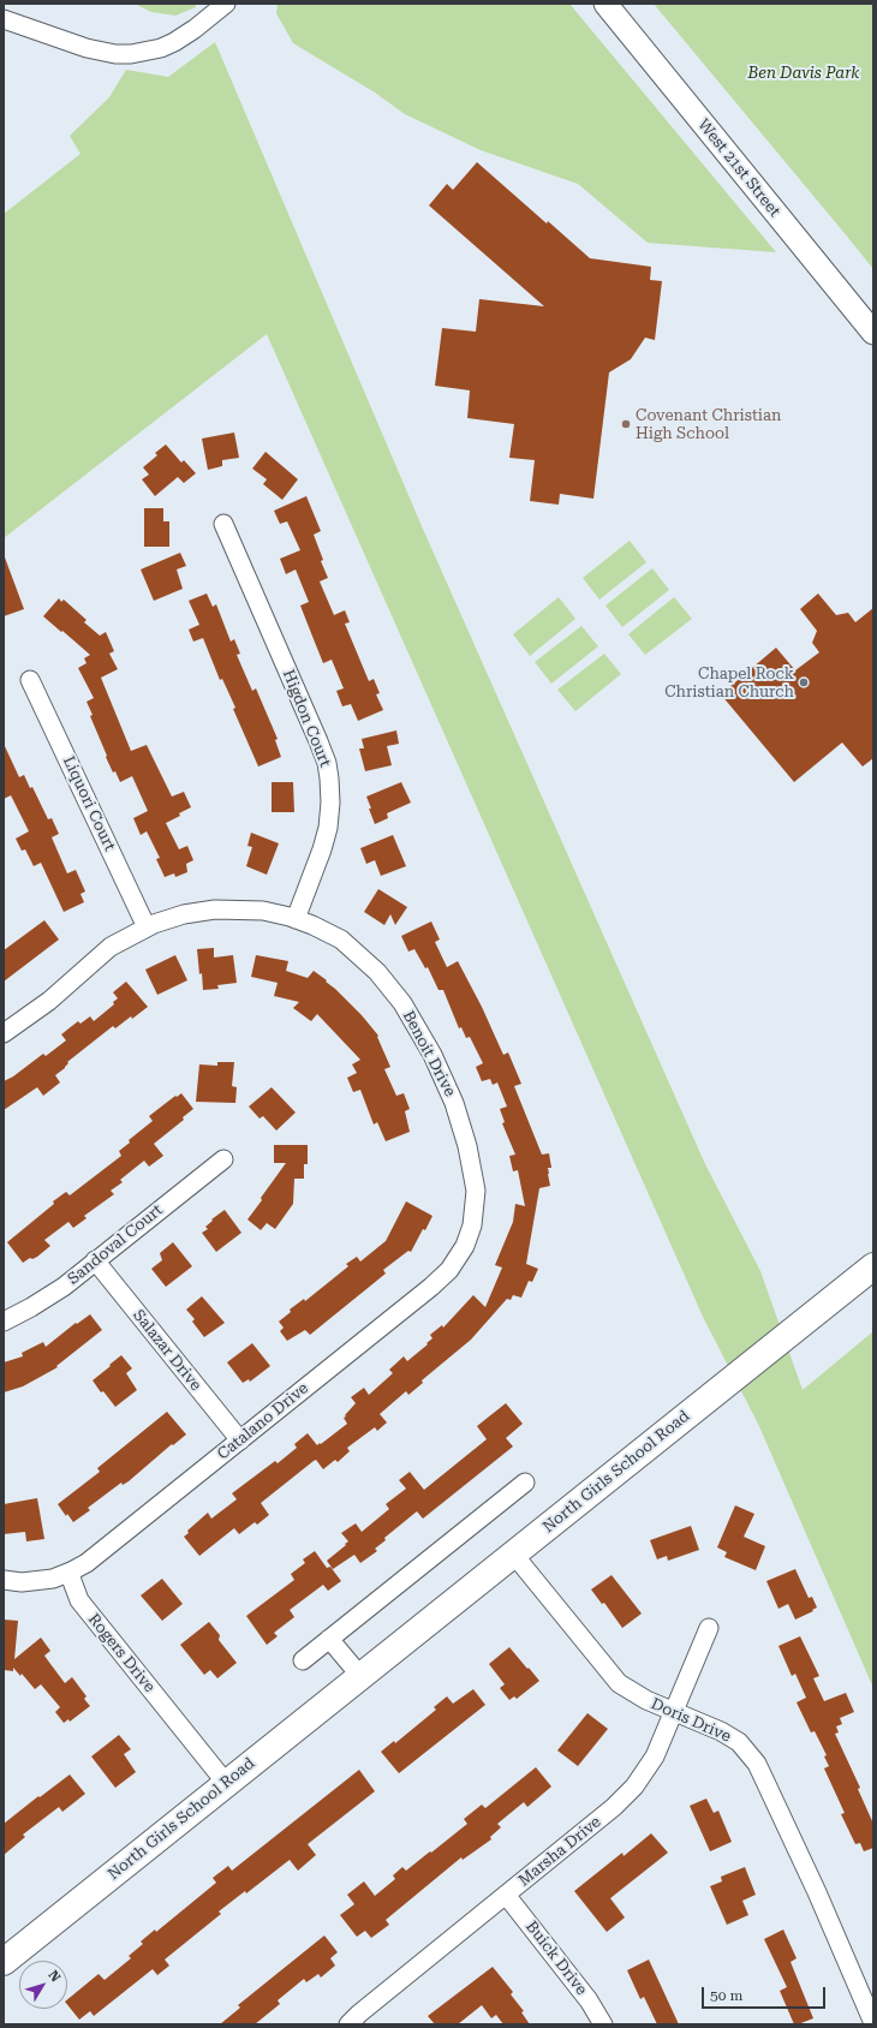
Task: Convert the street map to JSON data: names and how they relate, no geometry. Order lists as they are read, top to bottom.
{
  "streets": {
    "main road": ["North Girls School Road"],
    "street": [
      "West 21st Street",
      "Higdon Court",
      "Liquori Court",
      "Benoit Drive",
      "Sandoval Court",
      "Salazar Drive",
      "Catalano Drive",
      "Rogers Drive",
      "Doris Drive",
      "Marsha Drive",
      "Buick Drive"
    ]
  },
  "crossings": [
    ["Higdon Court", "Benoit Drive"],
    ["Liquori Court", "Benoit Drive"],
    ["Benoit Drive", "Catalano Drive"],
    ["Sandoval Court", "Salazar Drive"],
    ["Salazar Drive", "Catalano Drive"],
    ["Catalano Drive", "Rogers Drive"],
    ["North Girls School Road", "Rogers Drive"],
    ["North Girls School Road", "Doris Drive"],
    ["Doris Drive", "Marsha Drive"],
    ["Marsha Drive", "Buick Drive"]
  ],
  "parks": ["Ben Davis Park"],
  "places": ["Covenant Christian High School", "Chapel Rock Christian Church"],
  "scale_bar": "50 m",
  "north": "top right"
}
